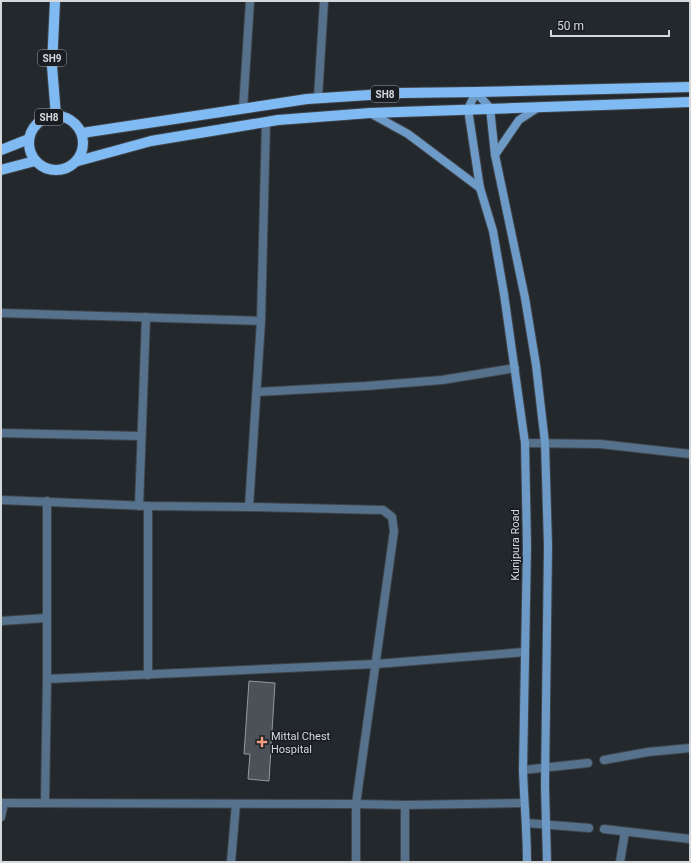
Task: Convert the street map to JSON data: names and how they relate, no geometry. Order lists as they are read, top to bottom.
{
  "streets": {
    "main road": ["SH9", "SH8"],
    "street": ["Kunjpura Road"]
  },
  "crossings": [
    ["SH9", "SH8"],
    ["SH8", "Kunjpura Road"]
  ],
  "places": {
    "health": ["Mittal Chest Hospital"]
  },
  "scale_bar": "50 m"
}
